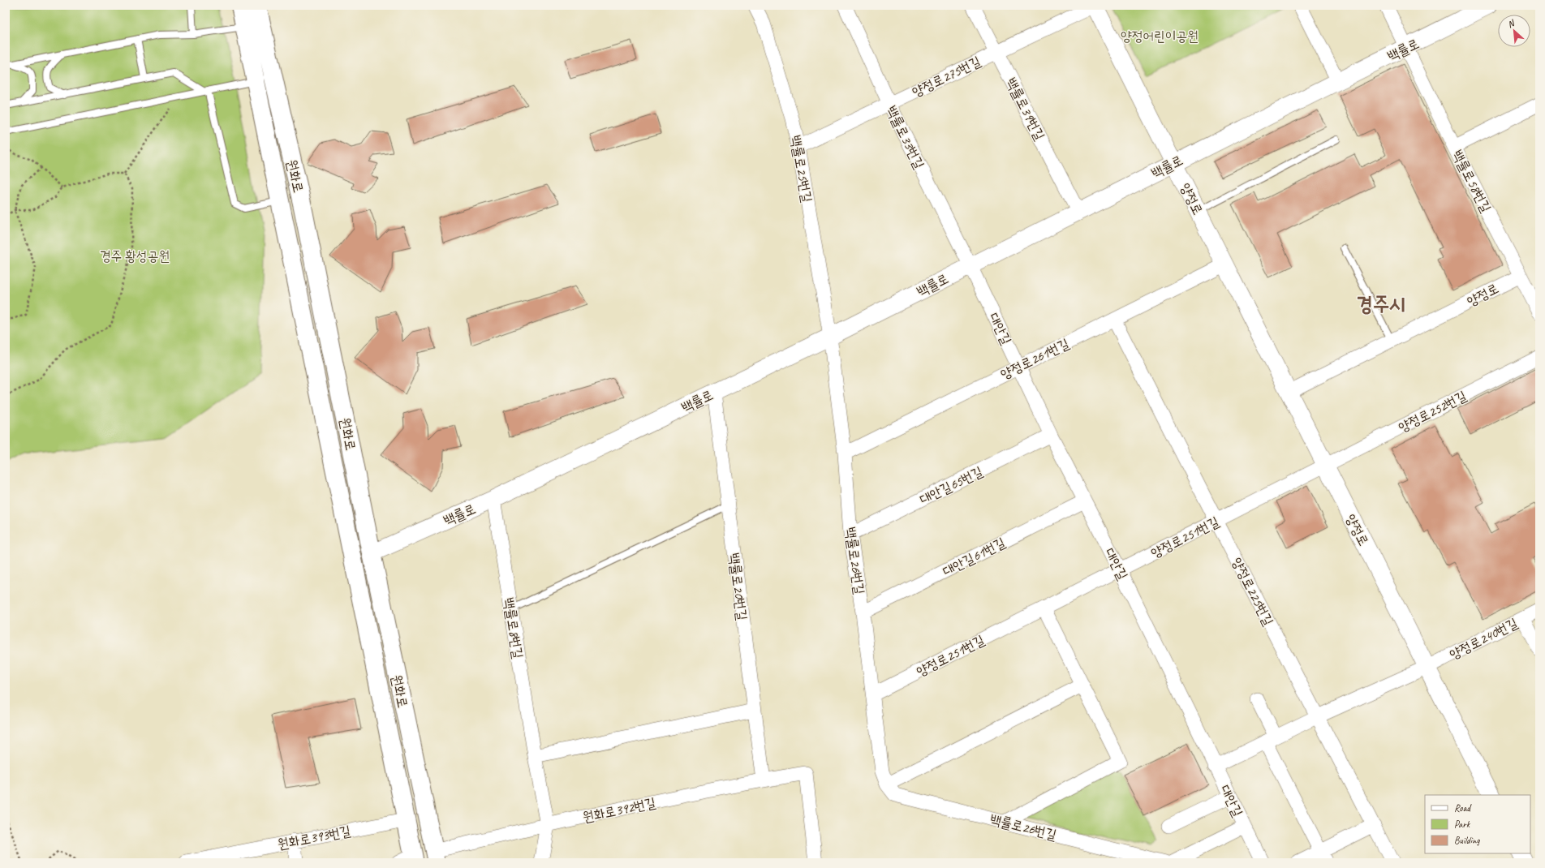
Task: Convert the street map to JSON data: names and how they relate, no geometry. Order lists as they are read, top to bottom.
{
  "streets": {
    "main road": ["원화로"],
    "street": [
      "백률로",
      "양정로275번길",
      "백률로39번길",
      "백률로33번길",
      "백률로25번길",
      "백률로58번길",
      "양정로",
      "대안길",
      "양정로261번길",
      "양정로252번길",
      "대안길65번길",
      "양정로251번길",
      "대안길61번길",
      "백률로26번길",
      "백률로20번길",
      "양정로225번길",
      "백률로8번길",
      "양정로240번길",
      "원화로392번길",
      "원화로393번길"
    ]
  },
  "crossings": [
    ["백률로", "백률로39번길"],
    ["백률로", "백률로33번길"],
    ["백률로", "백률로25번길"],
    ["백률로", "원화로"],
    ["백률로", "백률로58번길"],
    ["백률로", "양정로"],
    ["백률로", "대안길"],
    ["백률로", "백률로26번길"],
    ["백률로", "백률로20번길"],
    ["백률로", "백률로8번길"],
    ["양정로275번길", "백률로39번길"],
    ["양정로275번길", "백률로33번길"],
    ["양정로275번길", "백률로25번길"],
    ["양정로275번길", "양정로"],
    ["백률로33번길", "대안길"],
    ["백률로25번길", "백률로26번길"],
    ["원화로", "원화로392번길"],
    ["원화로", "원화로393번길"],
    ["백률로58번길", "양정로"],
    ["양정로", "양정로261번길"],
    ["양정로", "양정로252번길"],
    ["양정로", "양정로251번길"],
    ["양정로", "양정로240번길"],
    ["대안길", "양정로261번길"],
    ["대안길", "대안길65번길"],
    ["대안길", "양정로251번길"],
    ["대안길", "대안길61번길"],
    ["양정로261번길", "백률로26번길"],
    ["양정로261번길", "양정로225번길"],
    ["양정로252번길", "양정로251번길"],
    ["대안길65번길", "백률로26번길"],
    ["양정로251번길", "백률로26번길"],
    ["양정로251번길", "양정로225번길"],
    ["대안길61번길", "백률로26번길"],
    ["백률로20번길", "원화로392번길"],
    ["백률로8번길", "원화로392번길"]
  ],
  "districts": ["경주시"],
  "parks": ["양정어린이공원", "경주 황성공원"],
  "legend": ["Road", "Park", "Building"],
  "north": "top left"
}
